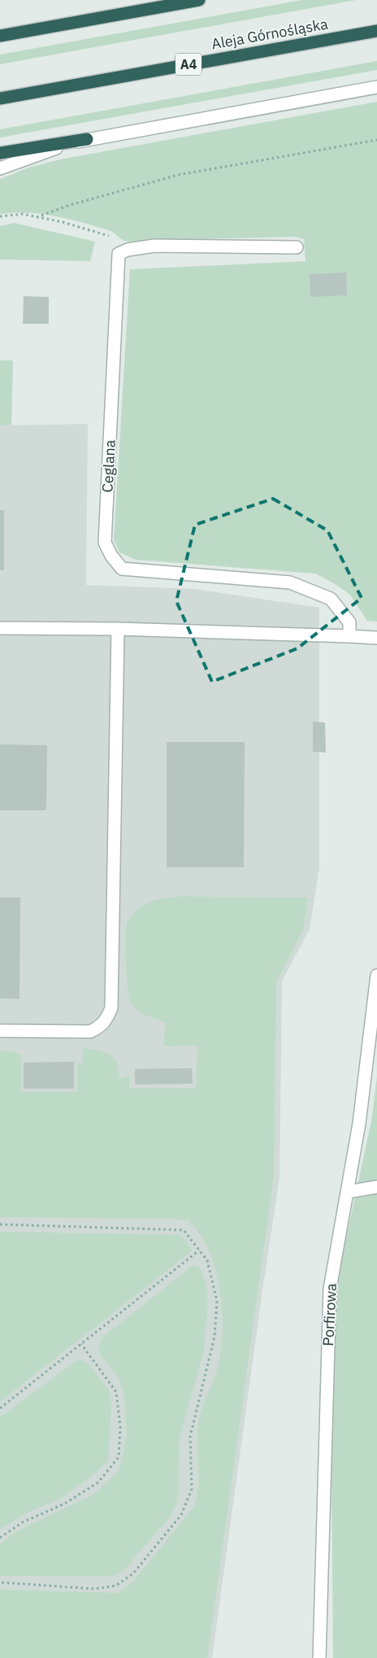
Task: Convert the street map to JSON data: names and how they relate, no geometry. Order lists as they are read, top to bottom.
{
  "streets": {
    "highway": ["Aleja Górnośląska", "A4"],
    "street": ["Ceglana", "Porfirowa"]
  }
}
